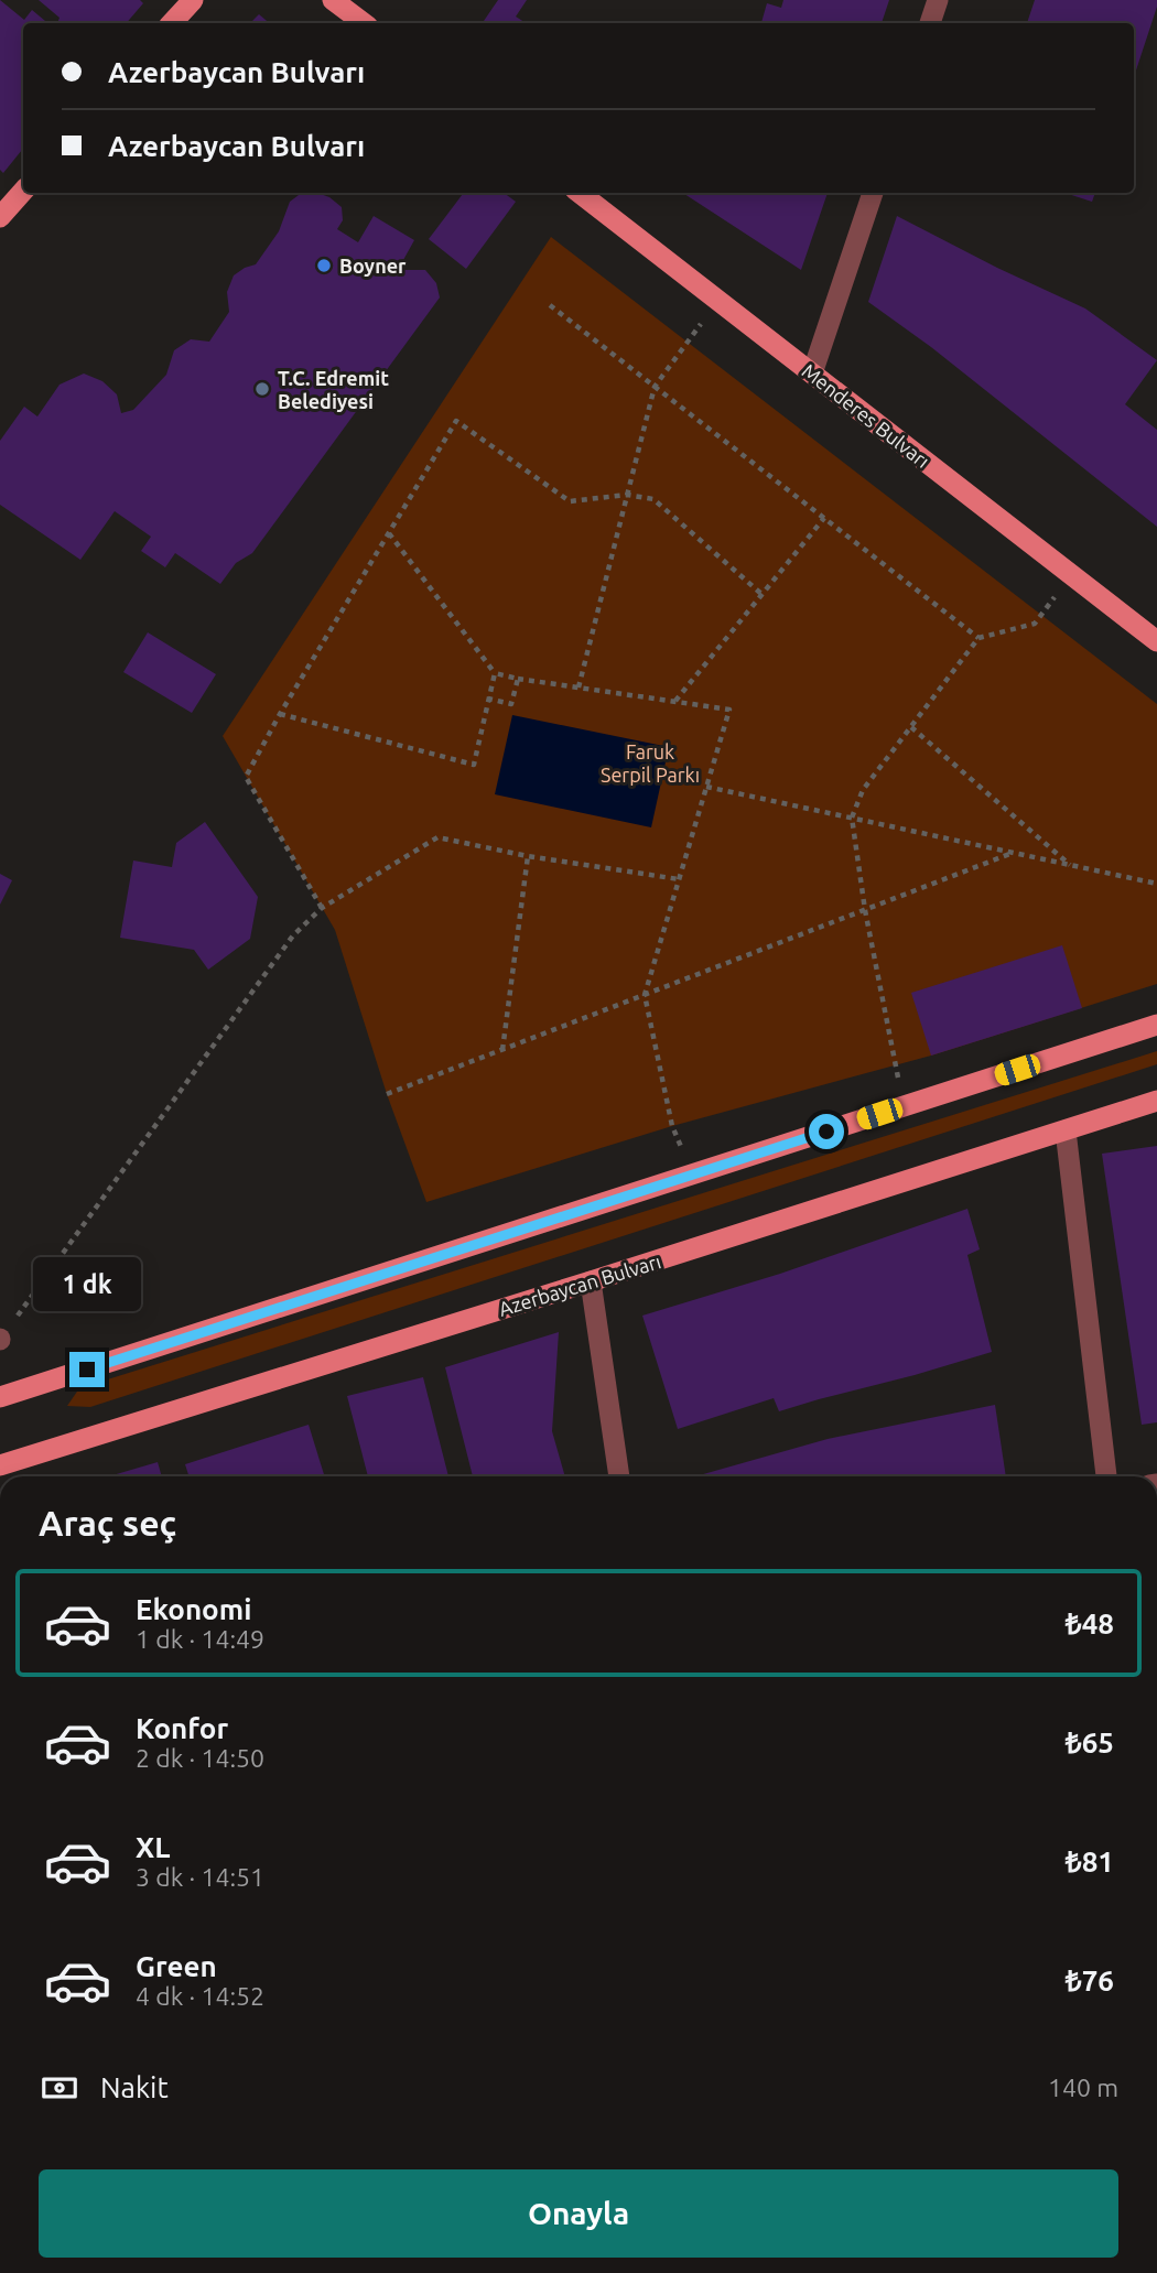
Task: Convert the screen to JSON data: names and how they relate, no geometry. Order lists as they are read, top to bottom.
{
  "streets": {
    "main road": ["Menderes Bulvarı", "Azerbaycan Bulvarı"]
  },
  "parks": ["Faruk Serpil Parkı"],
  "places": ["Boyner", "T.C. Edremit Belediyesi"],
  "page": {
    "banner": ["Azerbaycan Bulvarı", "Azerbaycan Bulvarı"],
    "bubble": "1 dk",
    "heading": "Araç seç",
    "list": [
      {
        "name": "Ekonomi",
        "note": "1 dk · 14:49",
        "value": "₺48"
      },
      {
        "name": "Konfor",
        "note": "2 dk · 14:50",
        "value": "₺65"
      },
      {
        "name": "XL",
        "note": "3 dk · 14:51",
        "value": "₺81"
      },
      {
        "name": "Green",
        "note": "4 dk · 14:52",
        "value": "₺76"
      }
    ],
    "pay": ["Nakit", "140 m"],
    "buttons": "Onayla"
  }
}
